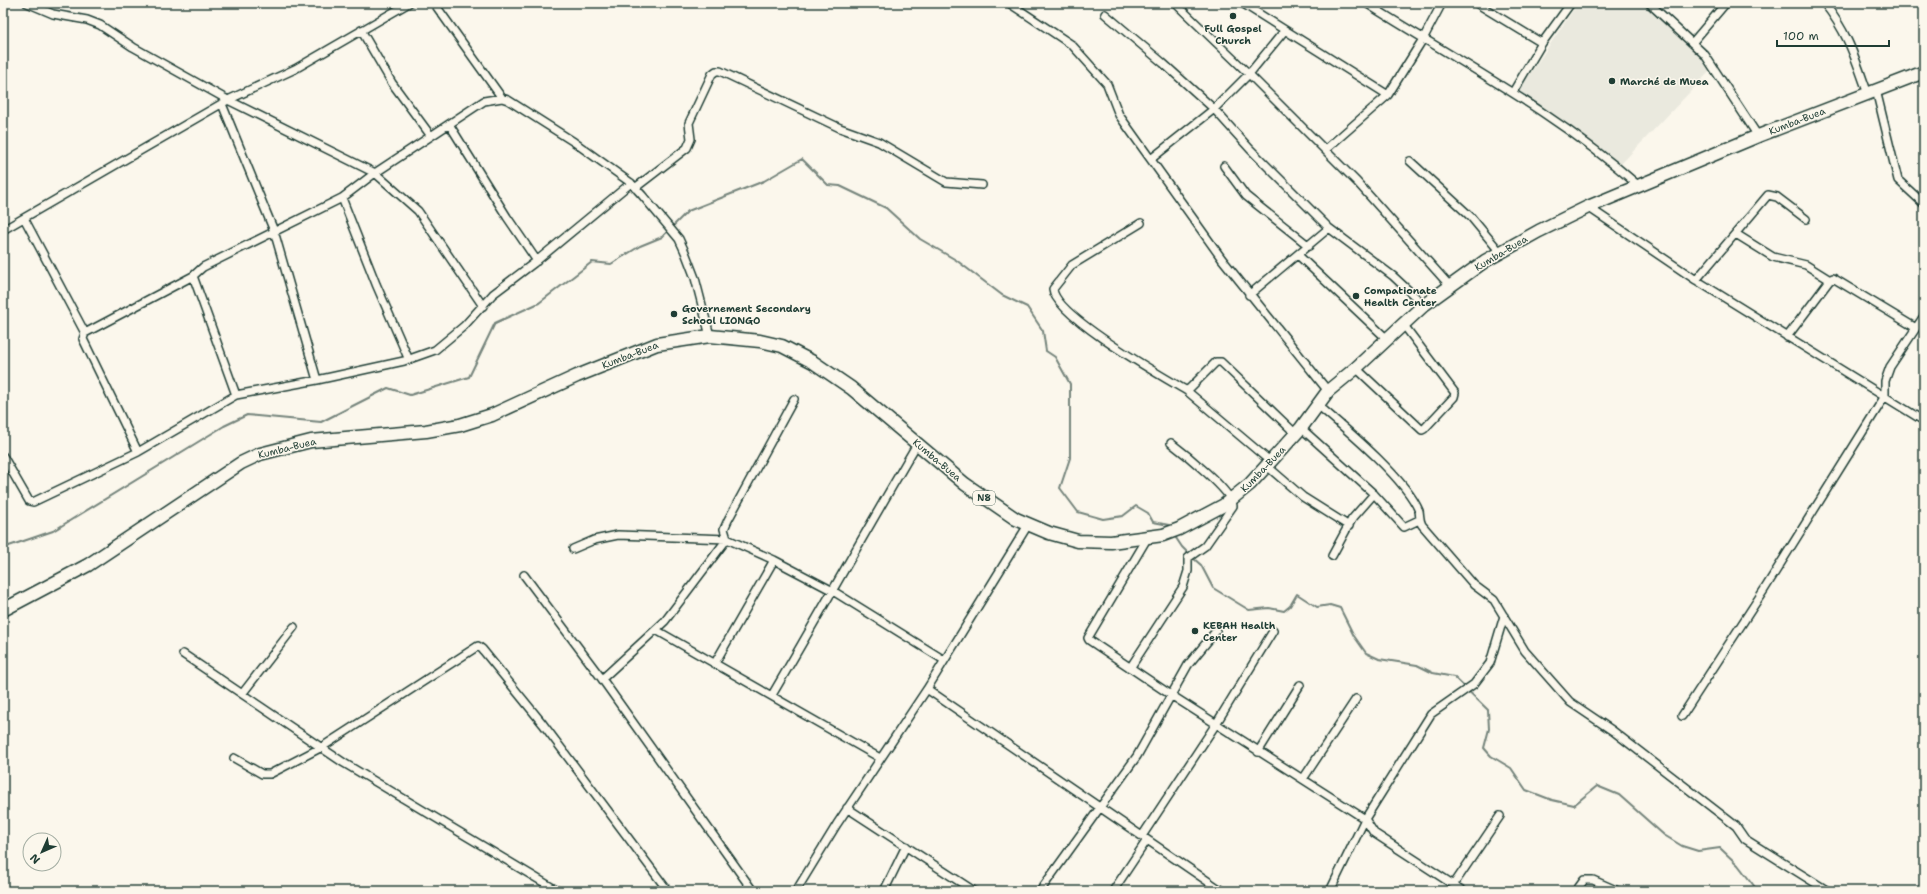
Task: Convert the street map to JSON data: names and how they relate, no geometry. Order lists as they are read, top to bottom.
{
  "streets": {
    "highway": ["Kumba-Buea", "N8"]
  },
  "places": [
    "Full Gospel Church",
    "Marché de Muea",
    "Compationate Health Center",
    "Governement Secondary School LIONGO",
    "KEBAH Health Center"
  ],
  "scale_bar": "100 m",
  "north": "bottom left"
}
